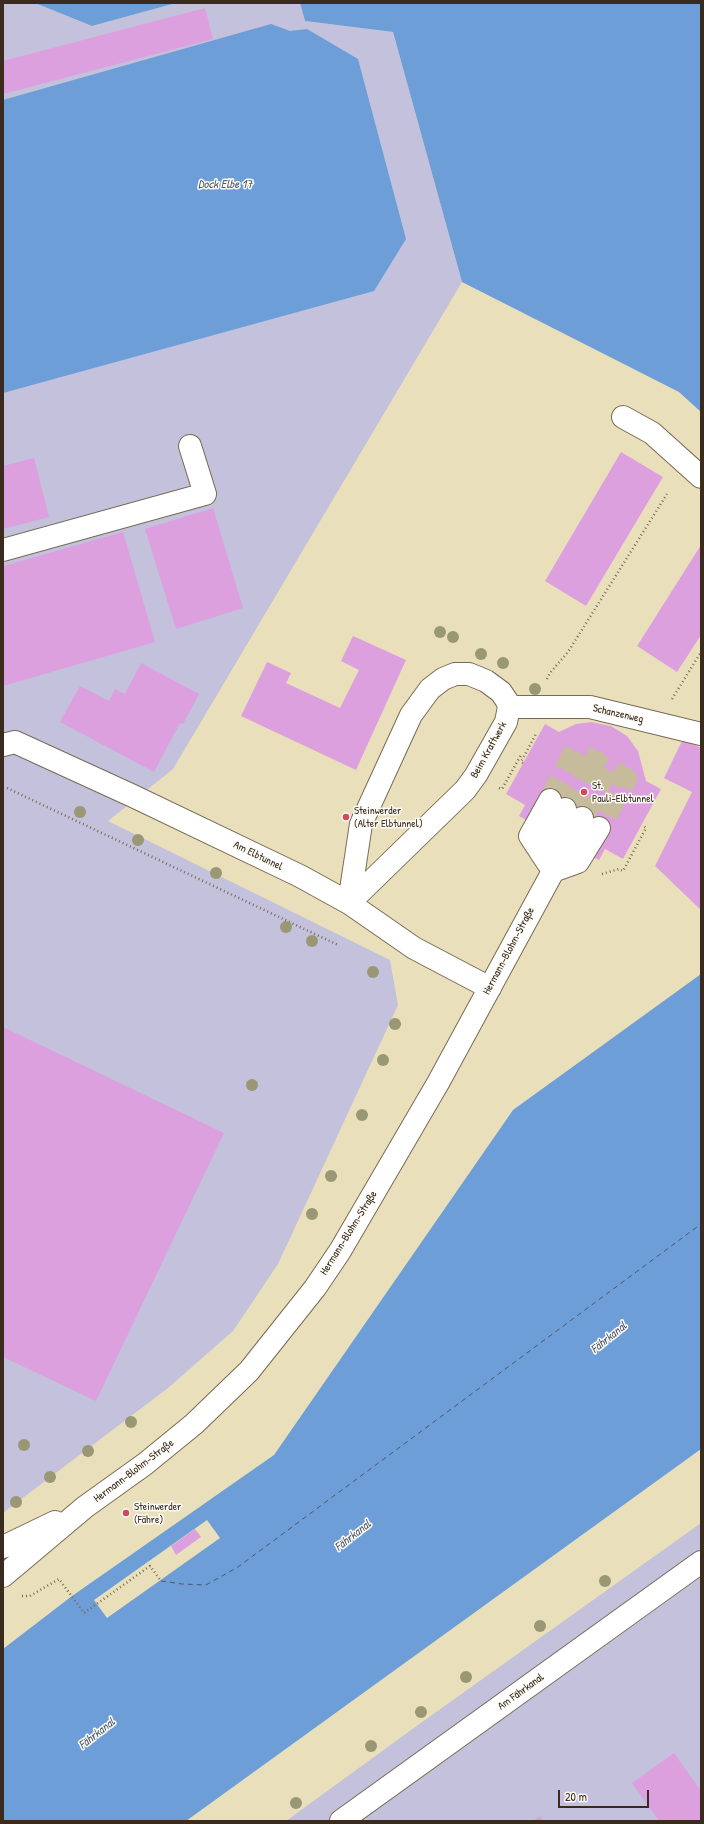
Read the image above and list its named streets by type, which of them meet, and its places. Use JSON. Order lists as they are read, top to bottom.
{
  "streets": {
    "street": [
      "Schanzenweg",
      "Beim Kraftwerk",
      "Am Elbtunnel",
      "Hermann-Blohm-Straße",
      "Am Fährkanal"
    ]
  },
  "crossings": [
    ["Schanzenweg", "Beim Kraftwerk"],
    ["Beim Kraftwerk", "Am Elbtunnel"],
    ["Am Elbtunnel", "Hermann-Blohm-Straße"]
  ],
  "water": ["Dock Elbe 17", "Fährkanal"],
  "places": ["St. Pauli-Elbtunnel", "Steinwerder (Alter Elbtunnel)", "Steinwerder (Fähre)"],
  "scale_bar": "20 m"
}
